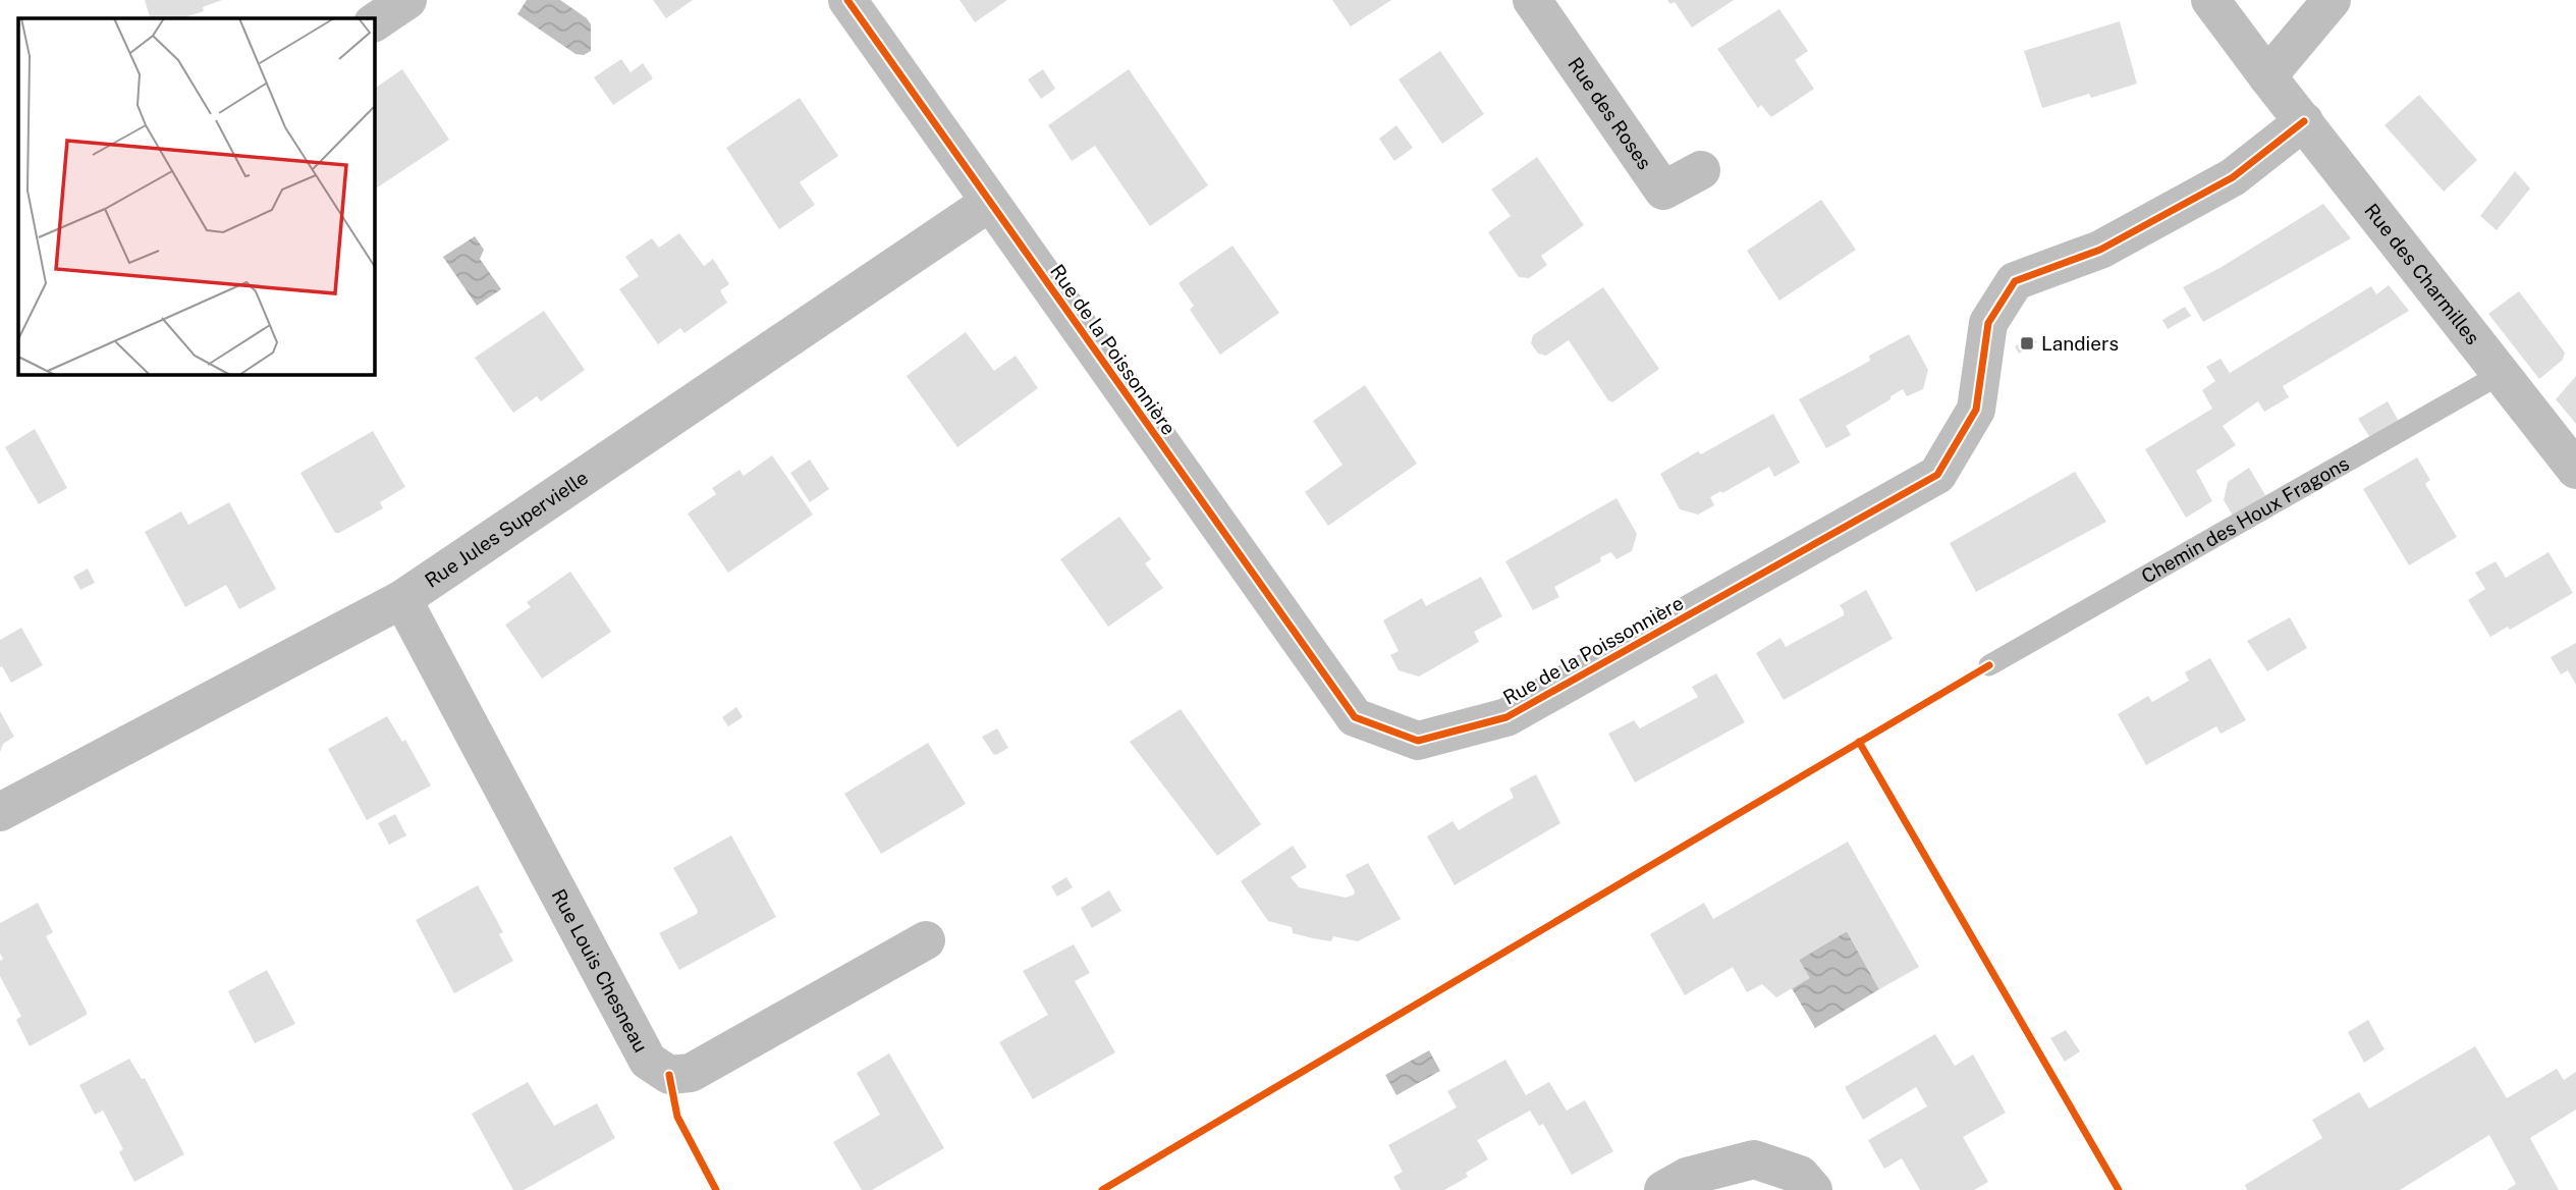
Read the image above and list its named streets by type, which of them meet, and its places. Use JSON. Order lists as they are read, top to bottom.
{
  "streets": {
    "street": [
      "Rue des Roses",
      "Rue des Charmilles",
      "Rue de la Poissonnière",
      "Rue Jules Supervielle",
      "Rue Louis Chesneau"
    ],
    "lane": ["Chemin des Houx Fragons"]
  },
  "crossings": [
    ["Rue des Charmilles", "Rue de la Poissonnière"],
    ["Rue des Charmilles", "Chemin des Houx Fragons"],
    ["Rue de la Poissonnière", "Rue Jules Supervielle"],
    ["Rue Jules Supervielle", "Rue Louis Chesneau"]
  ],
  "places": {
    "transit": ["Landiers"]
  }
}
